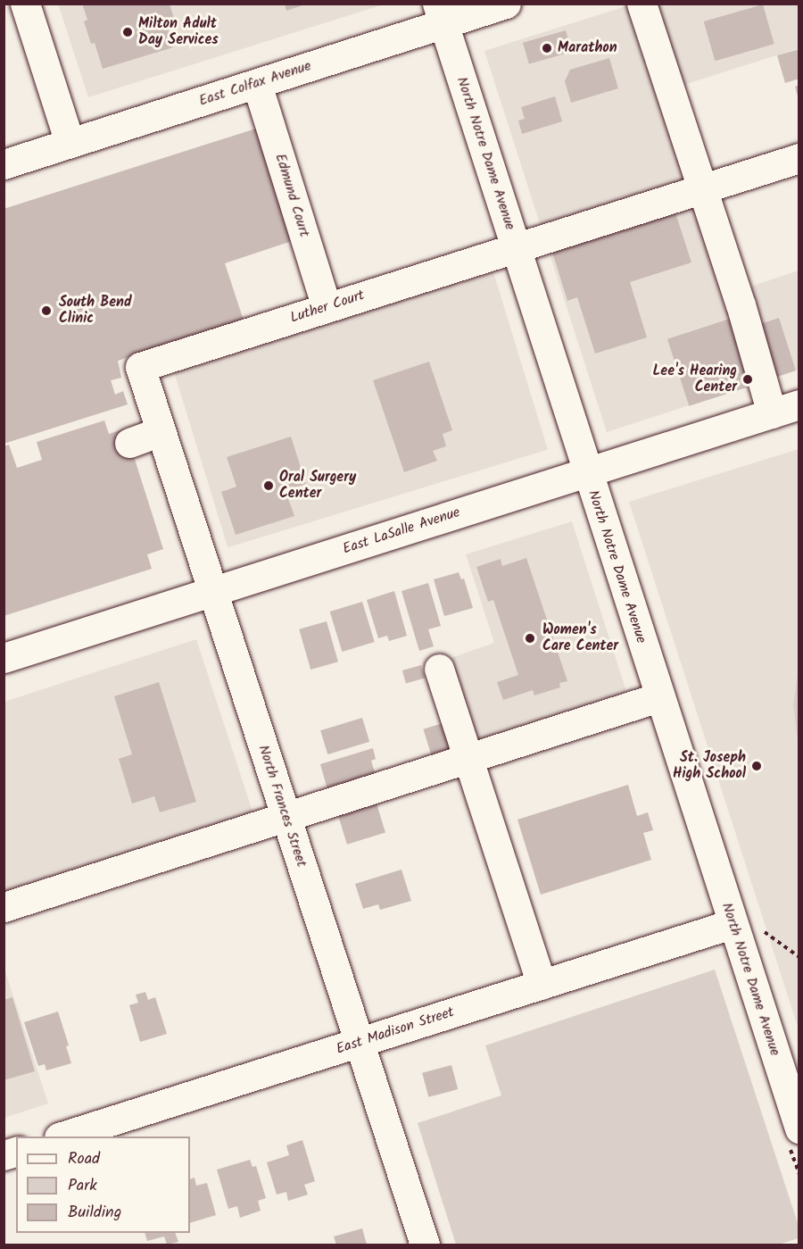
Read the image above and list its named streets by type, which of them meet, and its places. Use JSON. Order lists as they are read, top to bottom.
{
  "streets": {
    "street": [
      "East Colfax Avenue",
      "North Notre Dame Avenue",
      "Edmund Court",
      "Luther Court",
      "East LaSalle Avenue",
      "North Frances Street",
      "East Madison Street"
    ]
  },
  "crossings": [
    ["East Colfax Avenue", "North Notre Dame Avenue"],
    ["East Colfax Avenue", "Edmund Court"],
    ["North Notre Dame Avenue", "Luther Court"],
    ["North Notre Dame Avenue", "East LaSalle Avenue"],
    ["North Notre Dame Avenue", "East Madison Street"],
    ["Edmund Court", "Luther Court"],
    ["Luther Court", "North Frances Street"],
    ["East LaSalle Avenue", "North Frances Street"],
    ["North Frances Street", "East Madison Street"]
  ],
  "places": [
    "Milton Adult Day Services",
    "Marathon",
    "South Bend Clinic",
    "Lee's Hearing Center",
    "Oral Surgery Center",
    "Women's Care Center",
    "St. Joseph High School"
  ],
  "legend": ["Road", "Park", "Building"]
}
